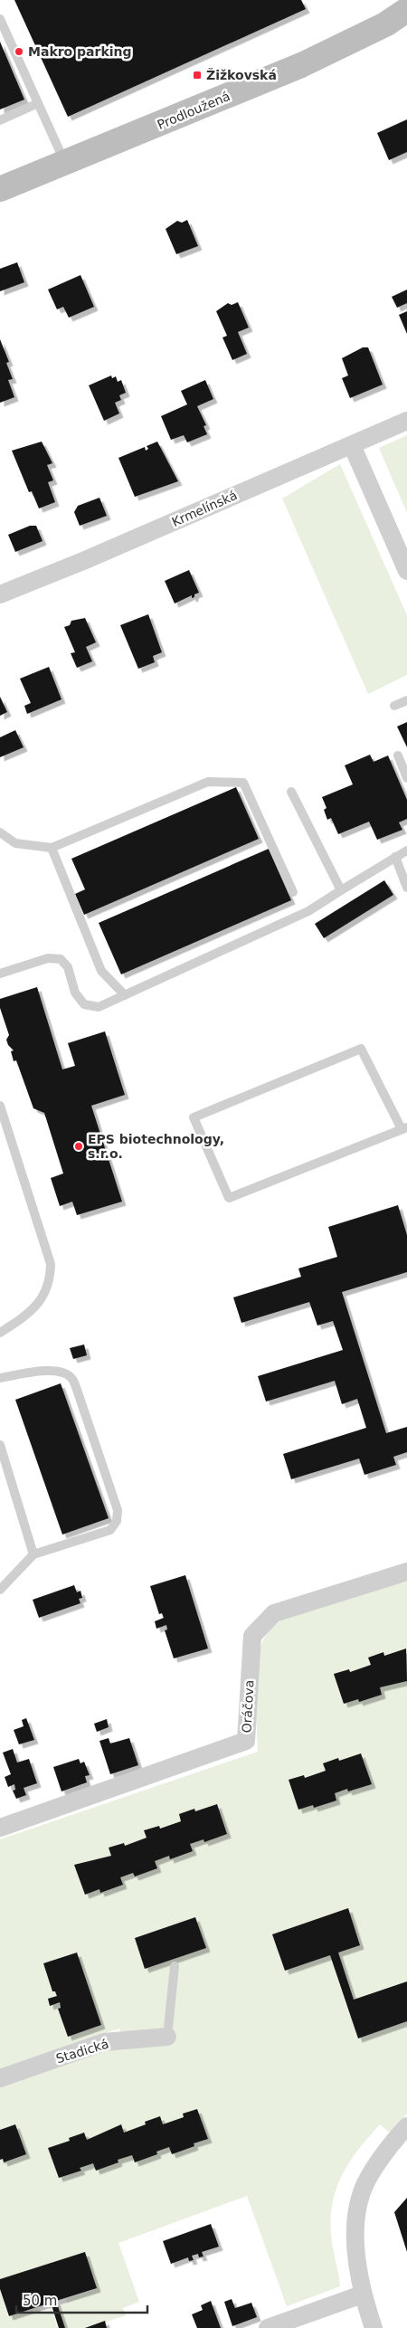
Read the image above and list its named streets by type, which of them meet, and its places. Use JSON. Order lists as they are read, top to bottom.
{
  "streets": {
    "main road": ["Prodloužená"],
    "street": ["Krmelínská", "Oráčova", "Stadická"]
  },
  "places": {
    "other": ["Makro parking", "EPS biotechnology, s.r.o."],
    "transit": ["Žižkovská"]
  },
  "scale_bar": "50 m"
}
